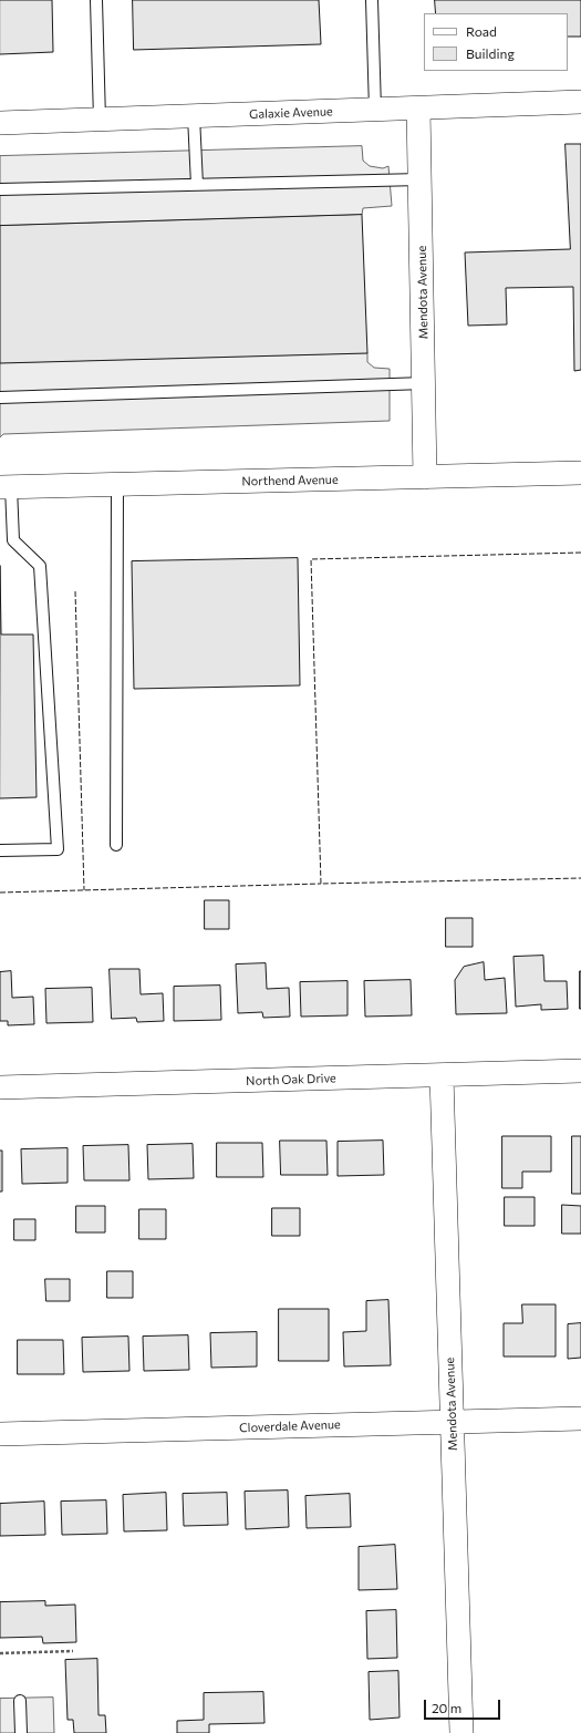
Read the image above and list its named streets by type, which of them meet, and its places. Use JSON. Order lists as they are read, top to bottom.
{
  "streets": {
    "street": [
      "Galaxie Avenue",
      "Mendota Avenue",
      "Northend Avenue",
      "North Oak Drive",
      "Cloverdale Avenue"
    ]
  },
  "crossings": [
    ["Galaxie Avenue", "Mendota Avenue"],
    ["Mendota Avenue", "Northend Avenue"],
    ["Mendota Avenue", "North Oak Drive"],
    ["Mendota Avenue", "Cloverdale Avenue"]
  ],
  "legend": ["Road", "Building"],
  "scale_bar": "20 m"
}
